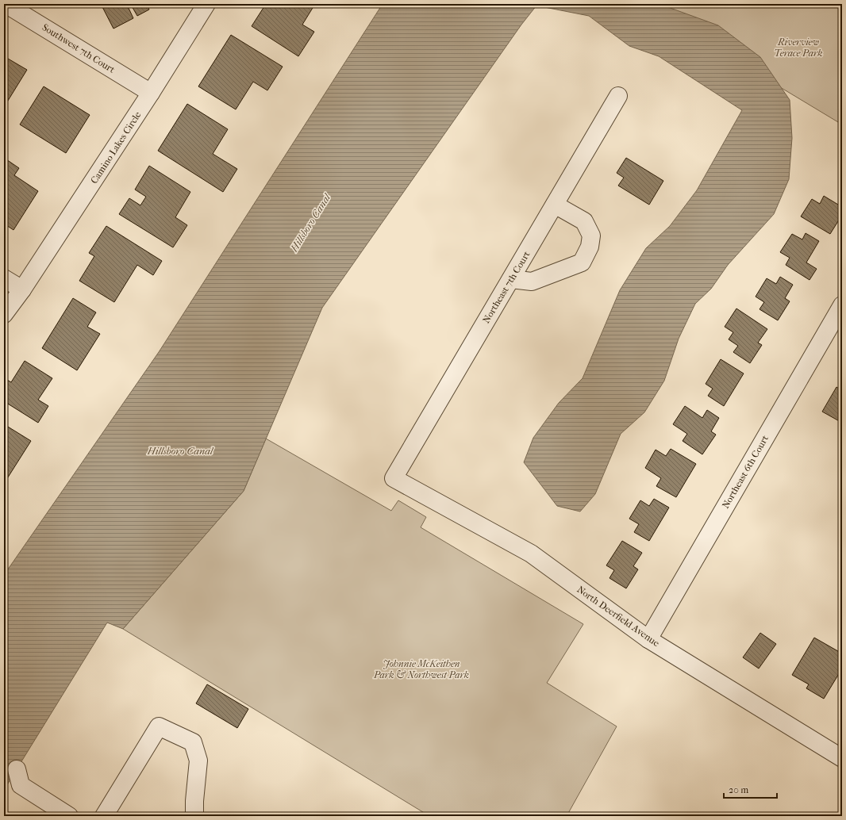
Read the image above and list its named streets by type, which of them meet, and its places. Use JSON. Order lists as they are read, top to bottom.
{
  "streets": {
    "street": [
      "Southwest 7th Court",
      "Camino Lakes Circle",
      "Northeast 7th Court",
      "Northeast 6th Court",
      "North Deerfield Avenue"
    ]
  },
  "crossings": [
    ["Southwest 7th Court", "Camino Lakes Circle"],
    ["Northeast 7th Court", "North Deerfield Avenue"],
    ["Northeast 6th Court", "North Deerfield Avenue"]
  ],
  "water": ["Hillsboro Canal"],
  "parks": ["Riverview Terace Park", "Johnnie McKeithen Park & Northwest Park"],
  "scale_bar": "20 m"
}
